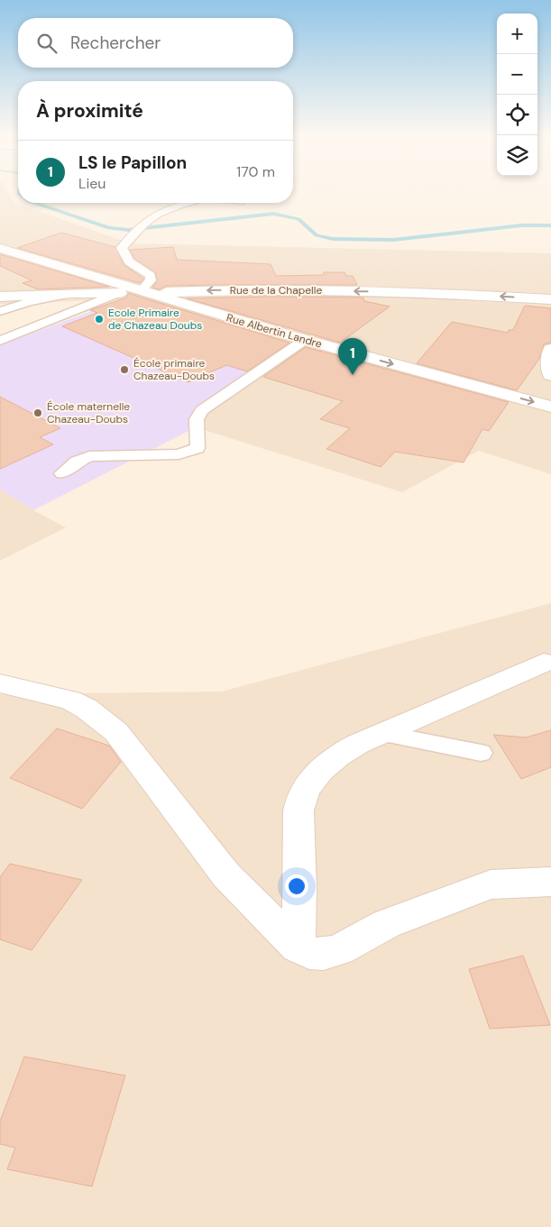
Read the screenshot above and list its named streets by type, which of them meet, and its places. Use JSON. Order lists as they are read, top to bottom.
{
  "streets": {
    "street": ["Rue de la Chapelle", "Rue Albertin Landre"]
  },
  "crossings": [
    ["Rue de la Chapelle", "Rue Albertin Landre"]
  ],
  "one_way": ["Rue de la Chapelle", "Rue Albertin Landre"],
  "places": ["Ecole Primaire de Chazeau Doubs", "École primaire Chazeau-Doubs", "École maternelle Chazeau-Doubs"],
  "page": {
    "map_buttons": ["+", "−"],
    "search": "Rechercher",
    "heading": "À proximité",
    "list": [
      {
        "mark": "1",
        "name": "LS le Papillon",
        "note": "Lieu",
        "value": "170 m"
      }
    ],
    "pins": "1"
  }
}
